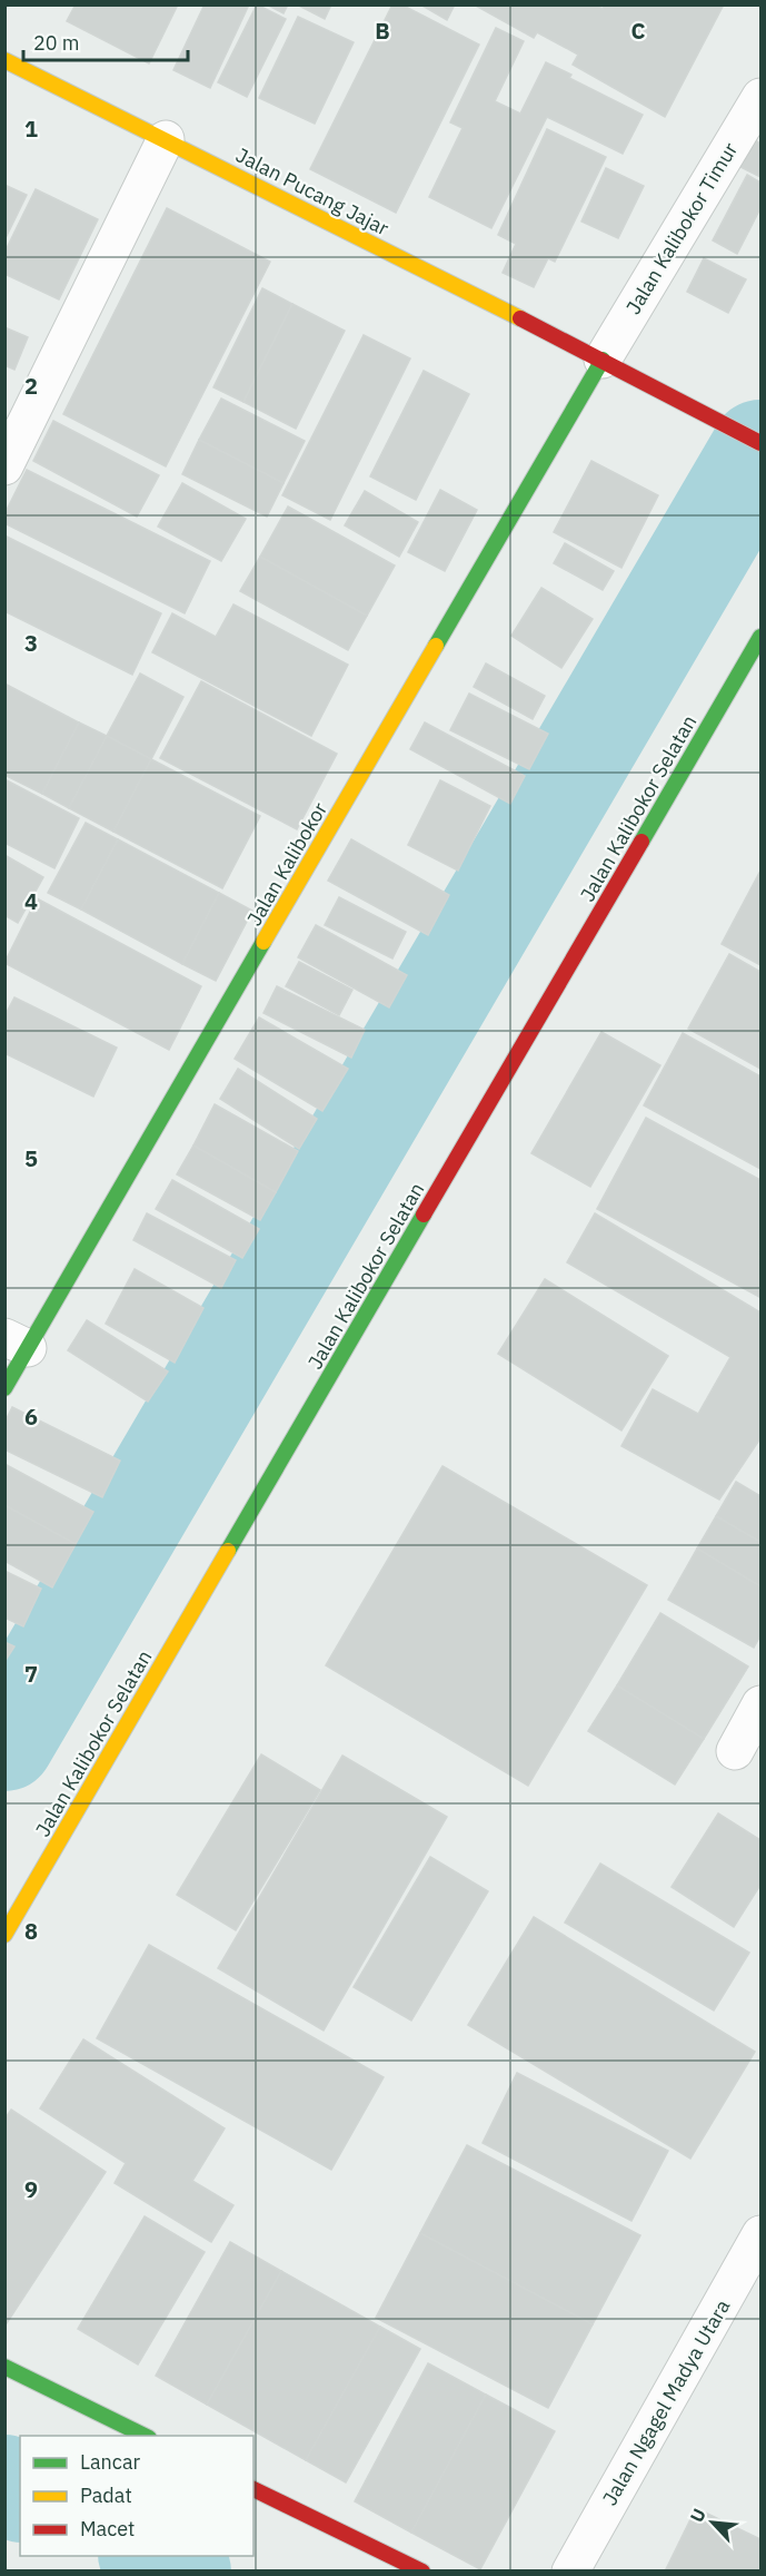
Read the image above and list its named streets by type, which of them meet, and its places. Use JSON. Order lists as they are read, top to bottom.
{
  "streets": {
    "street": [
      "Jalan Pucang Jajar",
      "Jalan Kalibokor Timur",
      "Jalan Kalibokor Selatan",
      "Jalan Kalibokor",
      "Jalan Ngagel Madya Utara"
    ]
  },
  "crossings": [
    ["Jalan Pucang Jajar", "Jalan Kalibokor Timur"],
    ["Jalan Pucang Jajar", "Jalan Kalibokor"],
    ["Jalan Kalibokor Timur", "Jalan Kalibokor"]
  ],
  "legend": ["Lancar", "Padat", "Macet"],
  "scale_bar": "20 m",
  "north": "top left",
  "grid": {
    "columns": ["B", "C"],
    "rows": [
      "1",
      "2",
      "3",
      "4",
      "5",
      "6",
      "7",
      "8",
      "9"
    ]
  }
}
